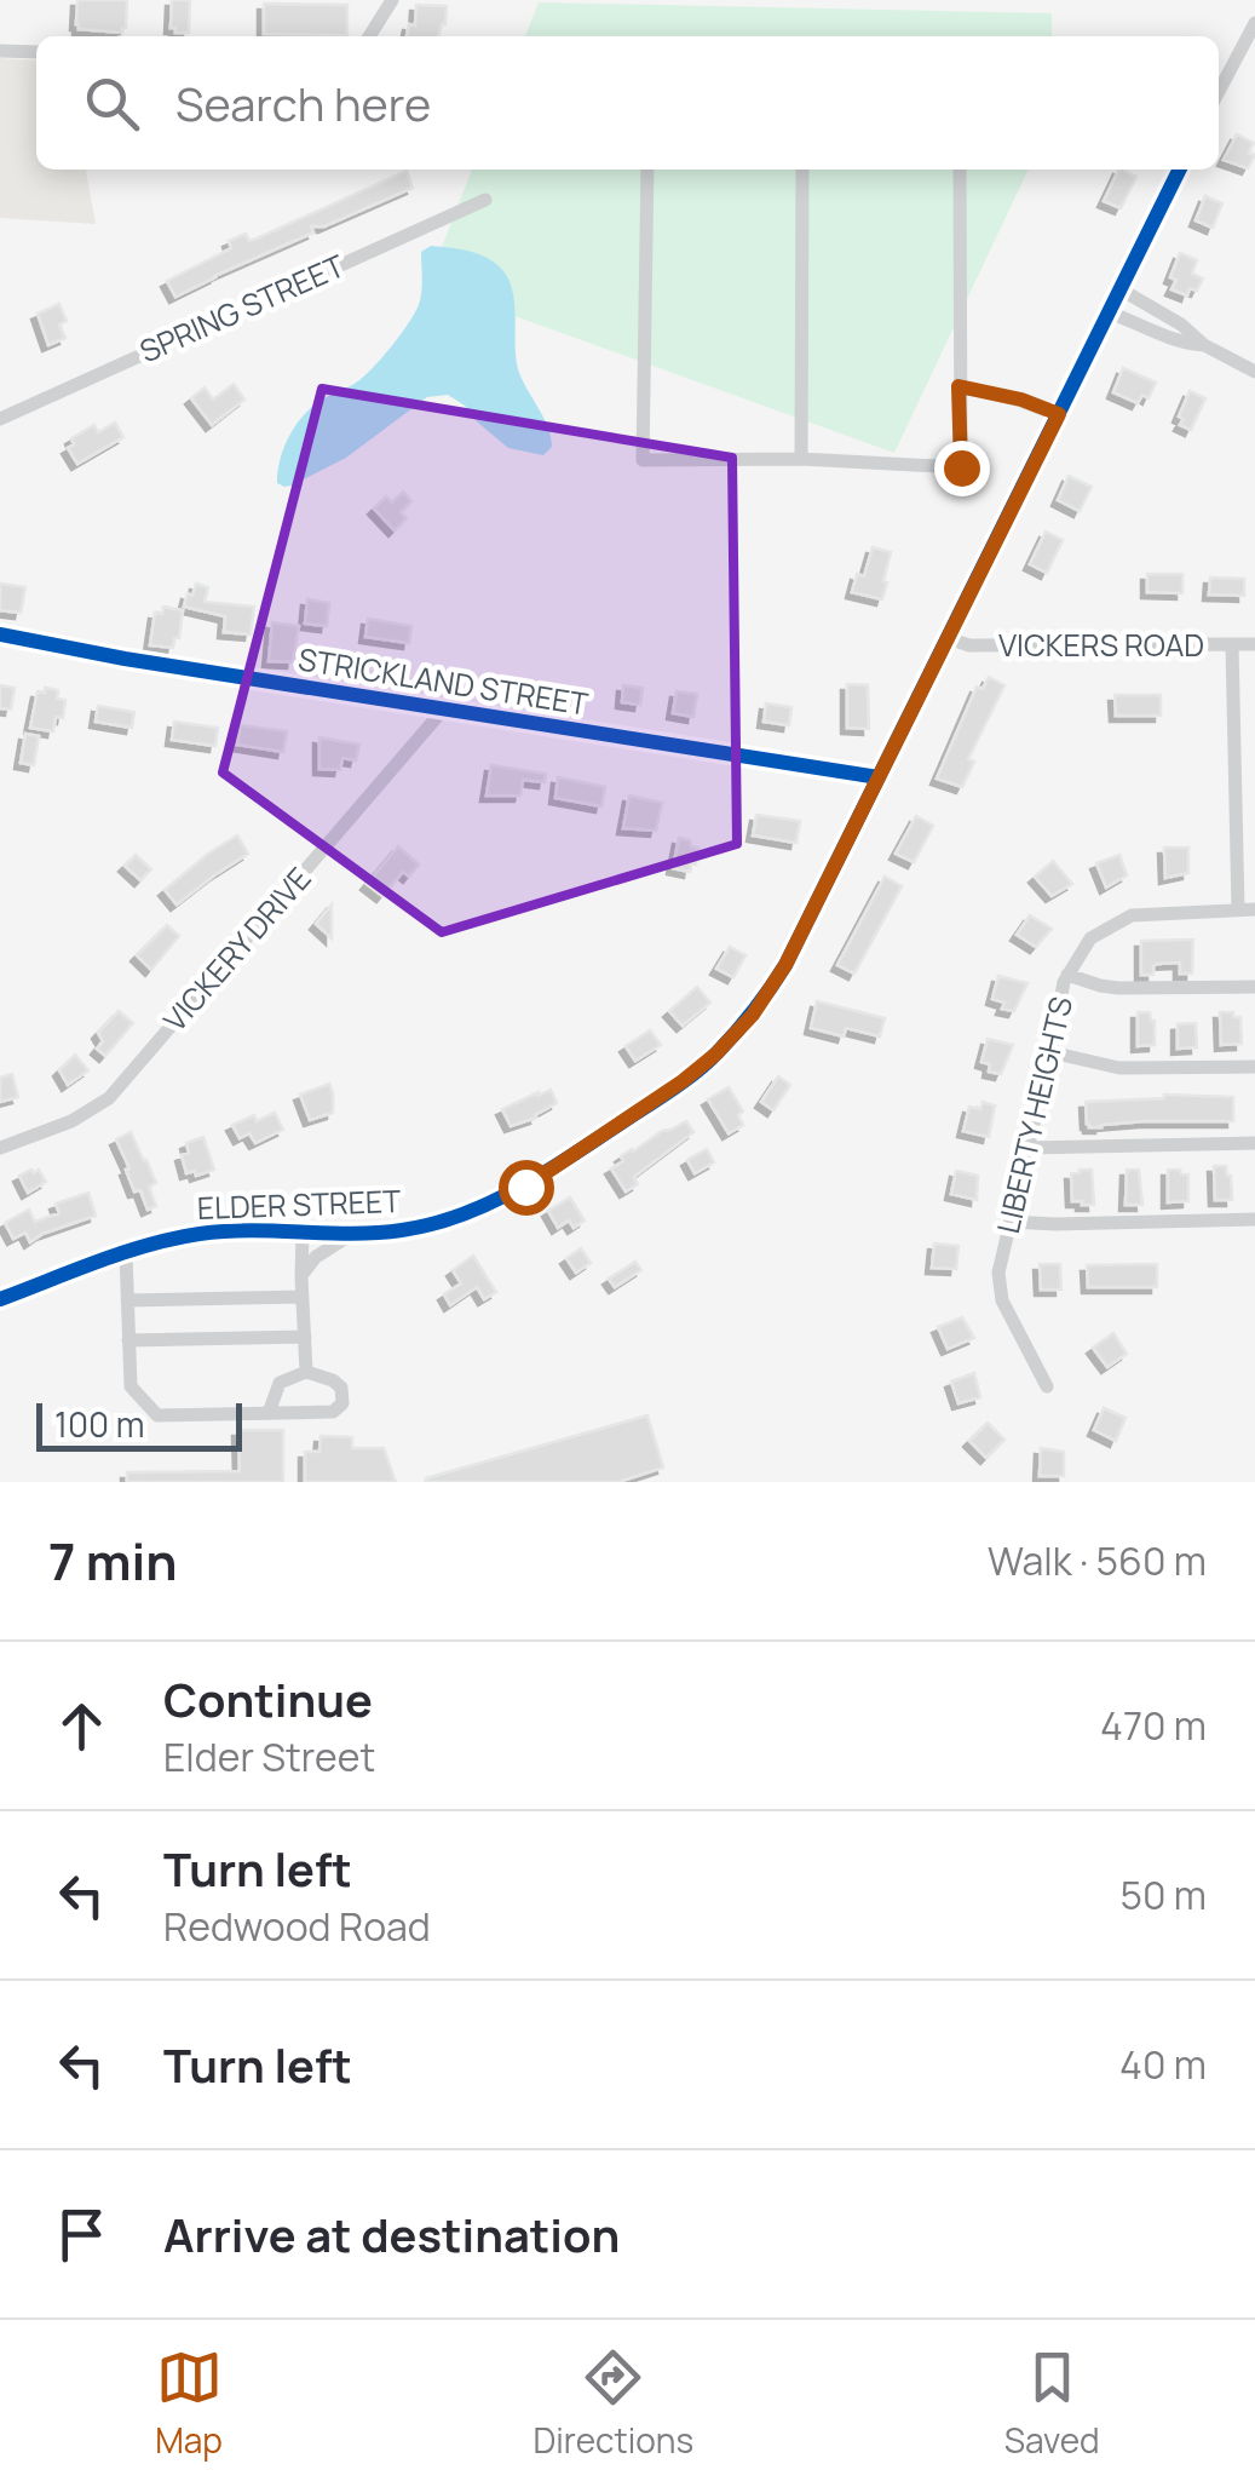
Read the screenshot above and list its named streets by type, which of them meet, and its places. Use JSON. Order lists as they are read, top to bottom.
{
  "streets": {
    "street": [
      "SPRING STREET",
      "VICKERS ROAD",
      "STRICKLAND STREET",
      "VICKERY DRIVE",
      "LIBERTY HEIGHTS",
      "ELDER STREET"
    ]
  },
  "crossings": [
    ["VICKERS ROAD", "ELDER STREET"],
    ["STRICKLAND STREET", "VICKERY DRIVE"],
    ["STRICKLAND STREET", "ELDER STREET"]
  ],
  "scale_bar": "100 m",
  "page": {
    "search": "Search here",
    "scale": "100 m",
    "heading": ["7 min", "Walk · 560 m"],
    "list": [
      ["Continue", "Elder Street", "470 m"],
      ["Turn left", "Redwood Road", "50 m"],
      ["Turn left", "40 m"],
      "Arrive at destination"
    ],
    "nav": ["Map", "Directions", "Saved"]
  }
}
